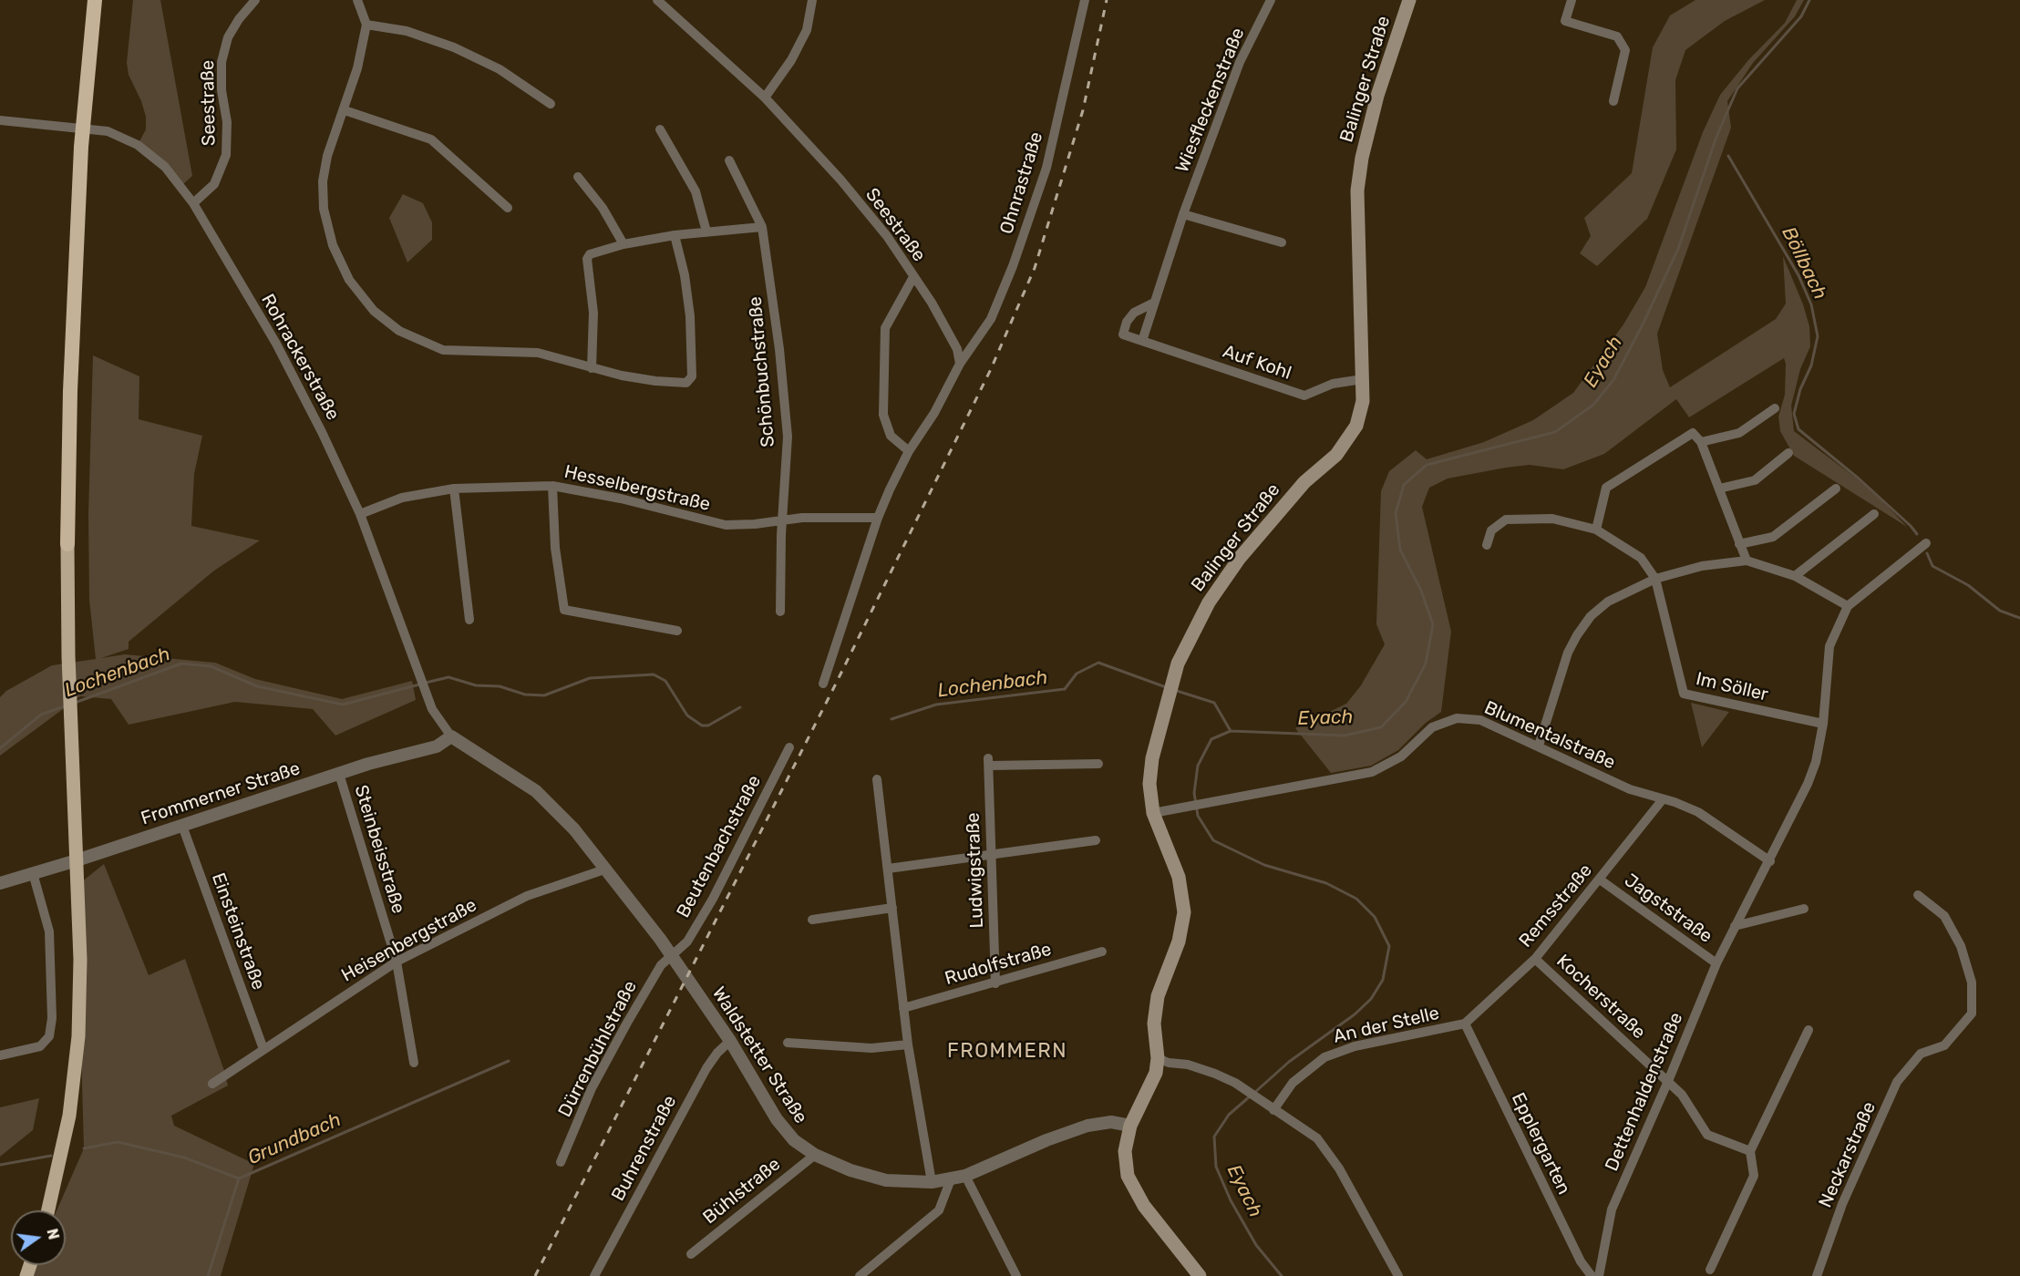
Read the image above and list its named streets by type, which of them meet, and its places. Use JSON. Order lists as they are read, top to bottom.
{
  "streets": {
    "main road": ["Balinger Straße"],
    "street": [
      "Wiesfleckenstraße",
      "Seestraße",
      "Ohnrastraße",
      "Rohrackerstraße",
      "Auf Kohl",
      "Schönbuchstraße",
      "Hesselbergstraße",
      "Im Söller",
      "Blumentalstraße",
      "Frommerner Straße",
      "Beutenbachstraße",
      "Steinbeisstraße",
      "Ludwigstraße",
      "Remsstraße",
      "Jagststraße",
      "Einsteinstraße",
      "Heisenbergstraße",
      "Rudolfstraße",
      "Kocherstraße",
      "An der Stelle",
      "Dürrenbühlstraße",
      "Waldstetter Straße",
      "Dettenhaldenstraße",
      "Epplergarten",
      "Buhrenstraße",
      "Neckarstraße",
      "Bühlstraße"
    ]
  },
  "crossings": [
    ["Balinger Straße", "Auf Kohl"],
    ["Balinger Straße", "Blumentalstraße"],
    ["Balinger Straße", "Waldstetter Straße"],
    ["Wiesfleckenstraße", "Auf Kohl"],
    ["Seestraße", "Ohnrastraße"],
    ["Seestraße", "Rohrackerstraße"],
    ["Rohrackerstraße", "Hesselbergstraße"],
    ["Rohrackerstraße", "Frommerner Straße"],
    ["Rohrackerstraße", "Waldstetter Straße"],
    ["Schönbuchstraße", "Hesselbergstraße"],
    ["Im Söller", "Dettenhaldenstraße"],
    ["Blumentalstraße", "Remsstraße"],
    ["Blumentalstraße", "Dettenhaldenstraße"],
    ["Frommerner Straße", "Steinbeisstraße"],
    ["Frommerner Straße", "Einsteinstraße"],
    ["Frommerner Straße", "Waldstetter Straße"],
    ["Beutenbachstraße", "Dürrenbühlstraße"],
    ["Beutenbachstraße", "Waldstetter Straße"],
    ["Steinbeisstraße", "Heisenbergstraße"],
    ["Ludwigstraße", "Rudolfstraße"],
    ["Remsstraße", "Jagststraße"],
    ["Remsstraße", "Kocherstraße"],
    ["Remsstraße", "An der Stelle"],
    ["Remsstraße", "Epplergarten"],
    ["Jagststraße", "Dettenhaldenstraße"],
    ["Einsteinstraße", "Heisenbergstraße"],
    ["Heisenbergstraße", "Waldstetter Straße"],
    ["Kocherstraße", "Dettenhaldenstraße"],
    ["An der Stelle", "Epplergarten"],
    ["Dürrenbühlstraße", "Waldstetter Straße"],
    ["Waldstetter Straße", "Buhrenstraße"],
    ["Waldstetter Straße", "Bühlstraße"]
  ],
  "districts": ["FROMMERN"],
  "water": [
    "Böllbach",
    "Eyach",
    "Lochenbach",
    "Grundbach"
  ],
  "north": "right"
}
